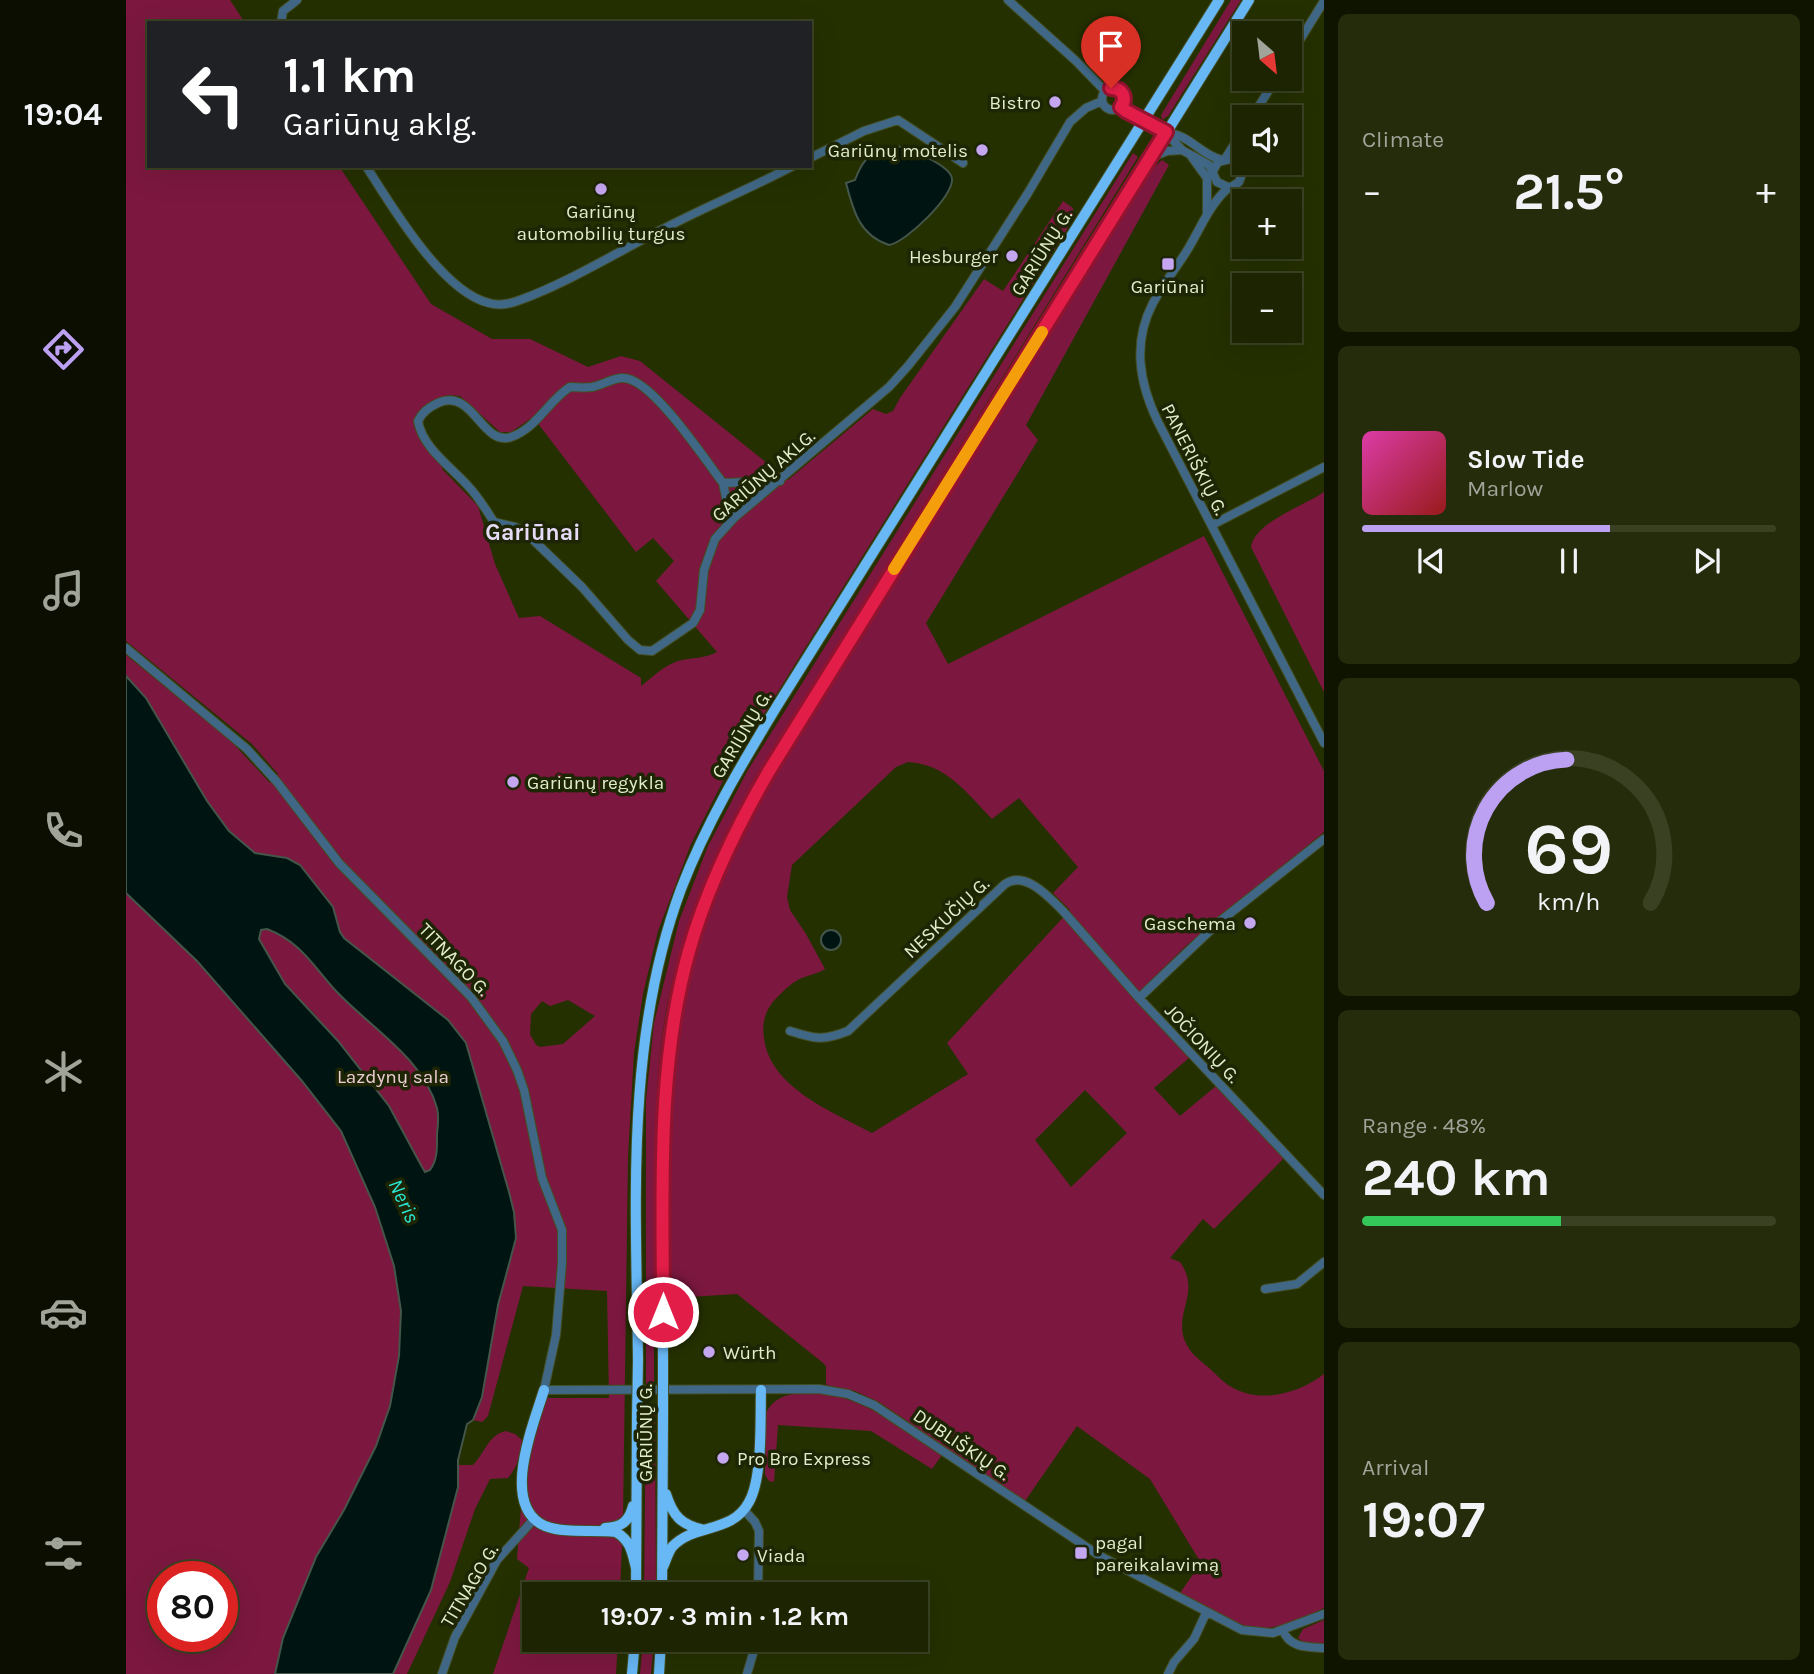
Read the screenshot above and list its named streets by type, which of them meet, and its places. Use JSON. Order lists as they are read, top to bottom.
{
  "streets": {
    "highway": ["GARIŪNŲ G."],
    "street": [
      "PANERIŠKIŲ G.",
      "GARIŪNŲ AKLG.",
      "NESKUČIŲ G.",
      "TITNAGO G.",
      "JOČIONIŲ G.",
      "DUBLIŠKIŲ G."
    ]
  },
  "crossings": [
    ["NESKUČIŲ G.", "JOČIONIŲ G."],
    ["TITNAGO G.", "DUBLIŠKIŲ G."]
  ],
  "districts": ["Gariūnai"],
  "water": ["Neris"],
  "parks": ["Lazdynų sala"],
  "places": {
    "other": [
      "Bistro",
      "Gariūnų motelis",
      "Gariūnų automobilių turgus",
      "Hesburger",
      "Gariūnų regykla",
      "Gaschema",
      "Würth",
      "Pro Bro Express",
      "Viada"
    ],
    "transit": ["Gariūnai", "pagal pareikalavimą"]
  },
  "north": "bottom right",
  "page": {
    "tabs": "19:04",
    "tile": [
      "Climate",
      ["Range · 48%", "240 km"],
      ["Arrival", "19:07"]
    ],
    "map_buttons": ["+", "−"],
    "turn": ["1.1 km", "Gariūnų aklg."],
    "heat": ["−", "21.5°", "+"],
    "song": ["Slow Tide", "Marlow"],
    "limit": "80",
    "trip": "19:07 · 3 min · 1.2 km",
    "gauge": ["69", "km/h"]
  }
}
